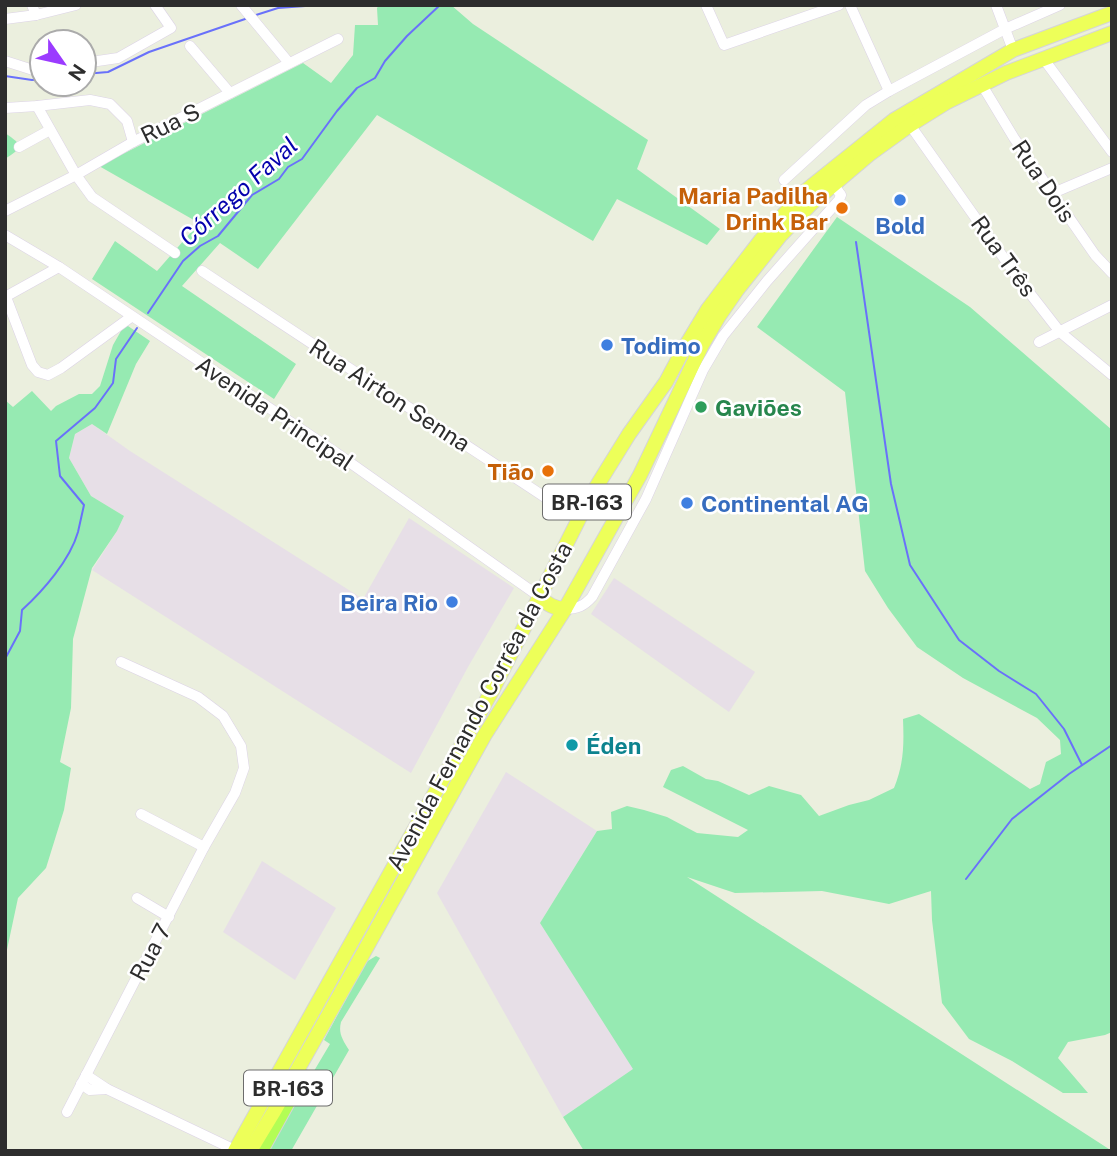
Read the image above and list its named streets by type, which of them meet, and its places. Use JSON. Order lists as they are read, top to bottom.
{
  "streets": {
    "highway": ["BR-163", "Avenida Fernando Corrêa da Costa"],
    "street": [
      "Rua S",
      "Rua Dois",
      "Rua Três",
      "Rua Airton Senna",
      "Avenida Principal",
      "Rua 7"
    ]
  },
  "crossings": [
    ["Rua Dois", "Avenida Fernando Corrêa da Costa"],
    ["Rua Três", "Avenida Fernando Corrêa da Costa"],
    ["Rua Airton Senna", "Avenida Fernando Corrêa da Costa"],
    ["Avenida Principal", "Avenida Fernando Corrêa da Costa"]
  ],
  "water": ["Córrego Faval"],
  "places": [
    "Bold",
    "Maria Padilha Drink Bar",
    "Todimo",
    "Gaviões",
    "Tião",
    "Continental AG",
    "Beira Rio",
    "Éden"
  ],
  "north": "bottom right"
}
